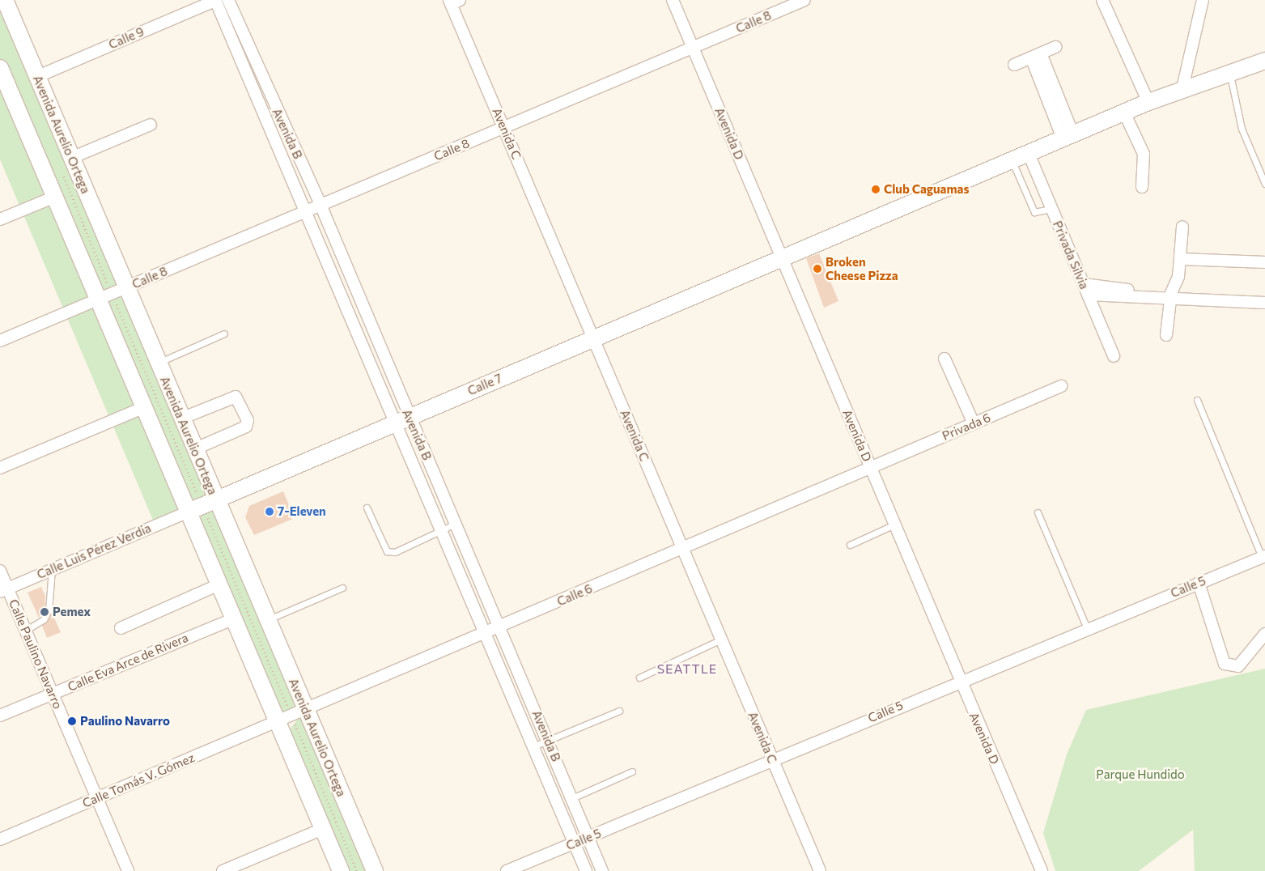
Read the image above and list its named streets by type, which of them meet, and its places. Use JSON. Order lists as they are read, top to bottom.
{
  "streets": {
    "main road": ["Avenida Aurelio Ortega", "Calle 7"],
    "street": [
      "Calle 8",
      "Calle 9",
      "Avenida B",
      "Avenida C",
      "Avenida D",
      "Privada Silvia",
      "Privada 6",
      "Calle Luis Pérez Verdia",
      "Calle 5",
      "Calle 6",
      "Calle Paulino Navarro",
      "Calle Eva Arce de Rivera",
      "Calle Tomás V. Gómez"
    ]
  },
  "crossings": [
    ["Calle 8", "Avenida B"],
    ["Calle 8", "Avenida C"],
    ["Calle 8", "Avenida D"],
    ["Calle 8", "Avenida Aurelio Ortega"],
    ["Calle 9", "Avenida B"],
    ["Calle 9", "Avenida Aurelio Ortega"],
    ["Avenida B", "Calle 7"],
    ["Avenida B", "Calle 5"],
    ["Avenida B", "Calle 6"],
    ["Avenida C", "Calle 7"],
    ["Avenida C", "Calle 5"],
    ["Avenida C", "Calle 6"],
    ["Avenida D", "Calle 7"],
    ["Avenida D", "Privada 6"],
    ["Avenida D", "Calle 5"],
    ["Avenida D", "Calle 6"],
    ["Avenida Aurelio Ortega", "Calle 7"],
    ["Avenida Aurelio Ortega", "Calle Luis Pérez Verdia"],
    ["Avenida Aurelio Ortega", "Calle 6"],
    ["Avenida Aurelio Ortega", "Calle Eva Arce de Rivera"],
    ["Avenida Aurelio Ortega", "Calle Tomás V. Gómez"],
    ["Privada Silvia", "Calle 7"],
    ["Calle 7", "Calle Luis Pérez Verdia"],
    ["Privada 6", "Calle 6"],
    ["Calle Luis Pérez Verdia", "Calle Paulino Navarro"],
    ["Calle 6", "Calle Tomás V. Gómez"],
    ["Calle Paulino Navarro", "Calle Eva Arce de Rivera"],
    ["Calle Paulino Navarro", "Calle Tomás V. Gómez"]
  ],
  "districts": ["SEATTLE"],
  "parks": ["Parque Hundido"],
  "places": [
    "Club Caguamas",
    "Broken Cheese Pizza",
    "7-Eleven",
    "Pemex",
    "Paulino Navarro"
  ]
}
